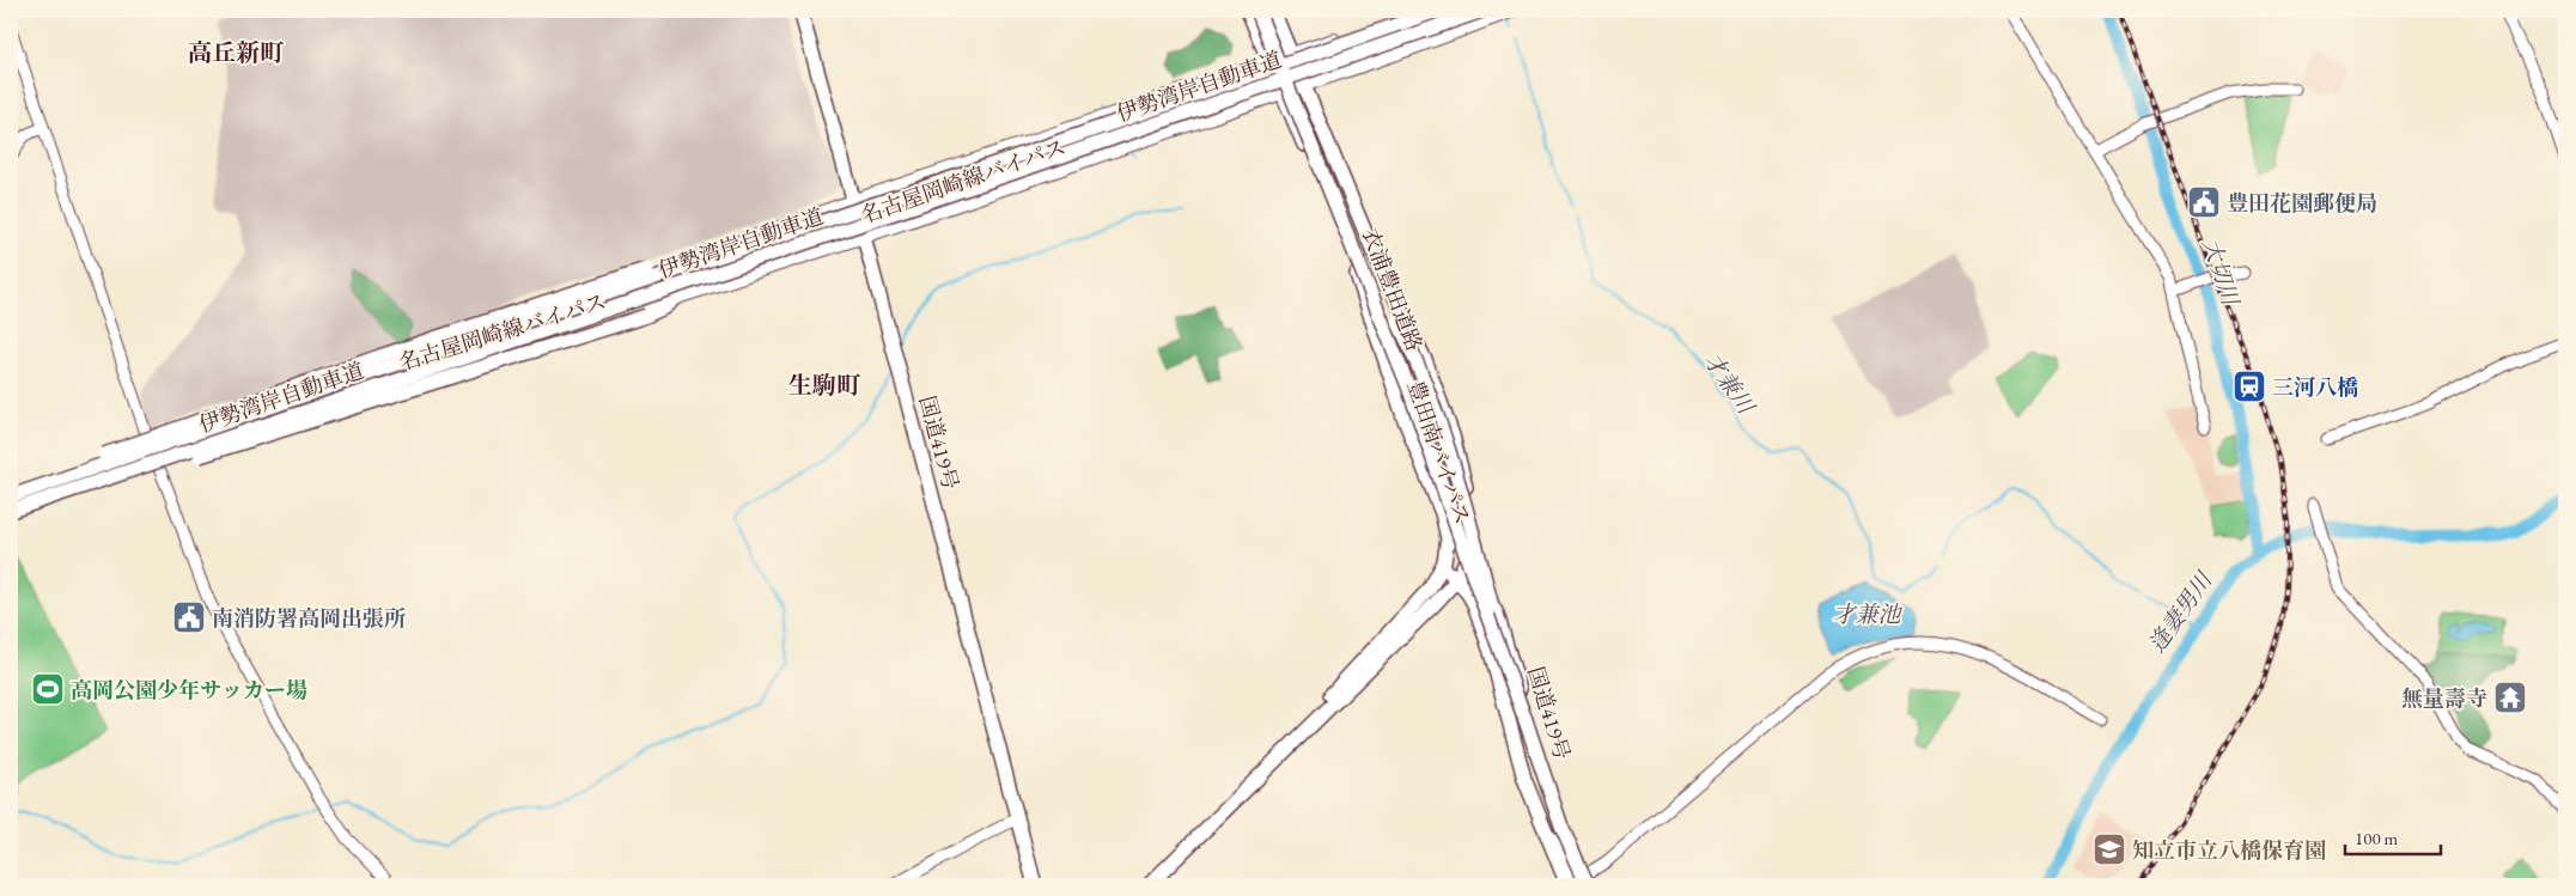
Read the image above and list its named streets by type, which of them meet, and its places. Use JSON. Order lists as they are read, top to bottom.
{
  "streets": {
    "highway": [
      "伊勢湾岸自動車道",
      "衣浦豊田道路",
      "国道419号",
      "豊田南バイパス"
    ],
    "main road": ["名古屋岡崎線バイパス"]
  },
  "crossings": [
    ["伊勢湾岸自動車道", "名古屋岡崎線バイパス"],
    ["名古屋岡崎線バイパス", "国道419号"],
    ["名古屋岡崎線バイパス", "豊田南バイパス"],
    ["衣浦豊田道路", "国道419号"],
    ["衣浦豊田道路", "豊田南バイパス"],
    ["国道419号", "豊田南バイパス"]
  ],
  "districts": ["高丘新町", "生駒町"],
  "water": [
    "大切川",
    "才兼川",
    "逢妻男川",
    "才兼池"
  ],
  "places": {
    "public building": ["豊田花園郵便局", "南消防署高岡出張所"],
    "station": ["三河八橋"],
    "sports": ["高岡公園少年サッカー場"],
    "temple": ["無量壽寺"],
    "school or university": ["知立市立八橋保育園"]
  },
  "scale_bar": "100 m"
}
